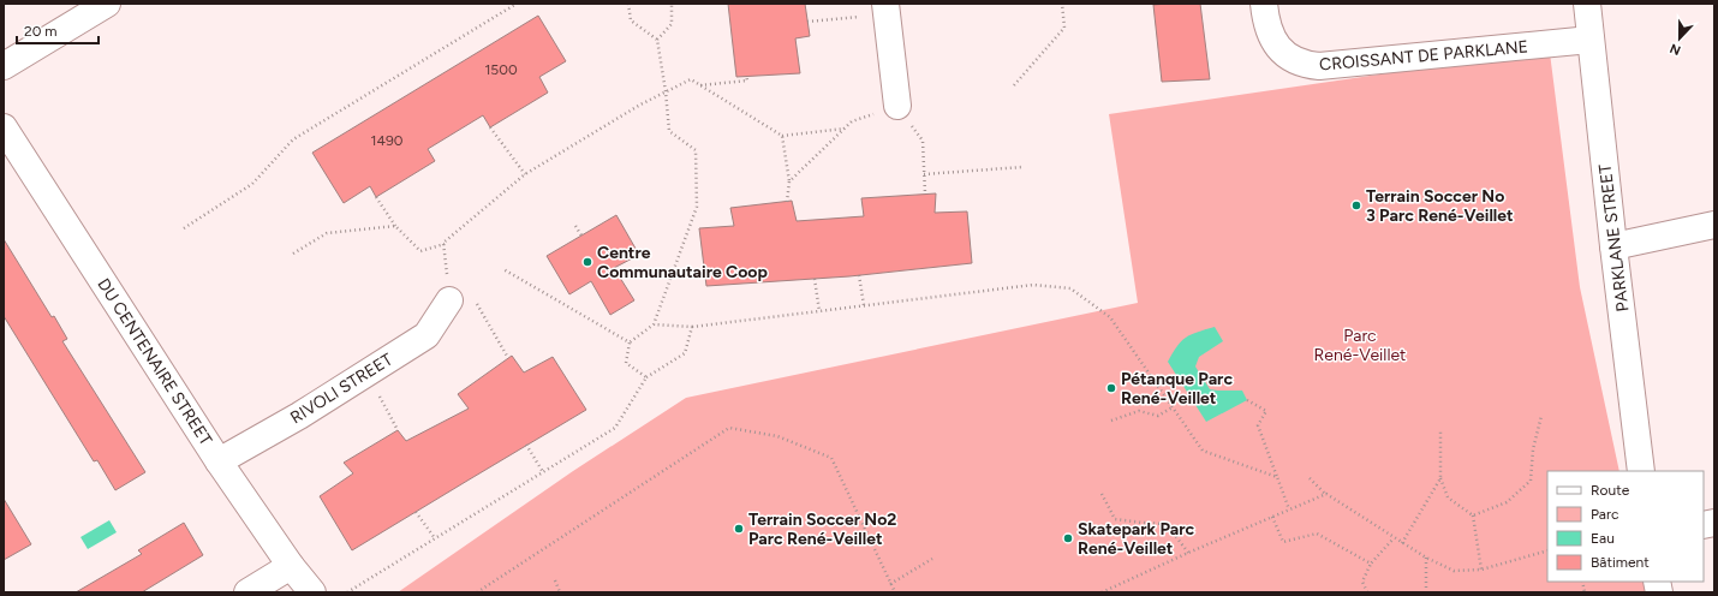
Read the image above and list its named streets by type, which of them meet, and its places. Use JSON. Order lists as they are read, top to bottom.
{
  "streets": {
    "street": [
      "CROISSANT DE PARKLANE",
      "PARKLANE STREET",
      "DU CENTENAIRE STREET",
      "RIVOLI STREET"
    ]
  },
  "crossings": [
    ["CROISSANT DE PARKLANE", "PARKLANE STREET"],
    ["DU CENTENAIRE STREET", "RIVOLI STREET"]
  ],
  "parks": ["Parc René-Veillet"],
  "places": [
    "Terrain Soccer No 3 Parc René-Veillet",
    "Centre Communautaire Coop",
    "Pétanque Parc René-Veillet",
    "Terrain Soccer No2 Parc René-Veillet",
    "Skatepark Parc René-Veillet"
  ],
  "house_numbers": ["1500", "1490"],
  "legend": [
    "Route",
    "Parc",
    "Eau",
    "Bâtiment"
  ],
  "scale_bar": "20 m",
  "north": "bottom"
}
